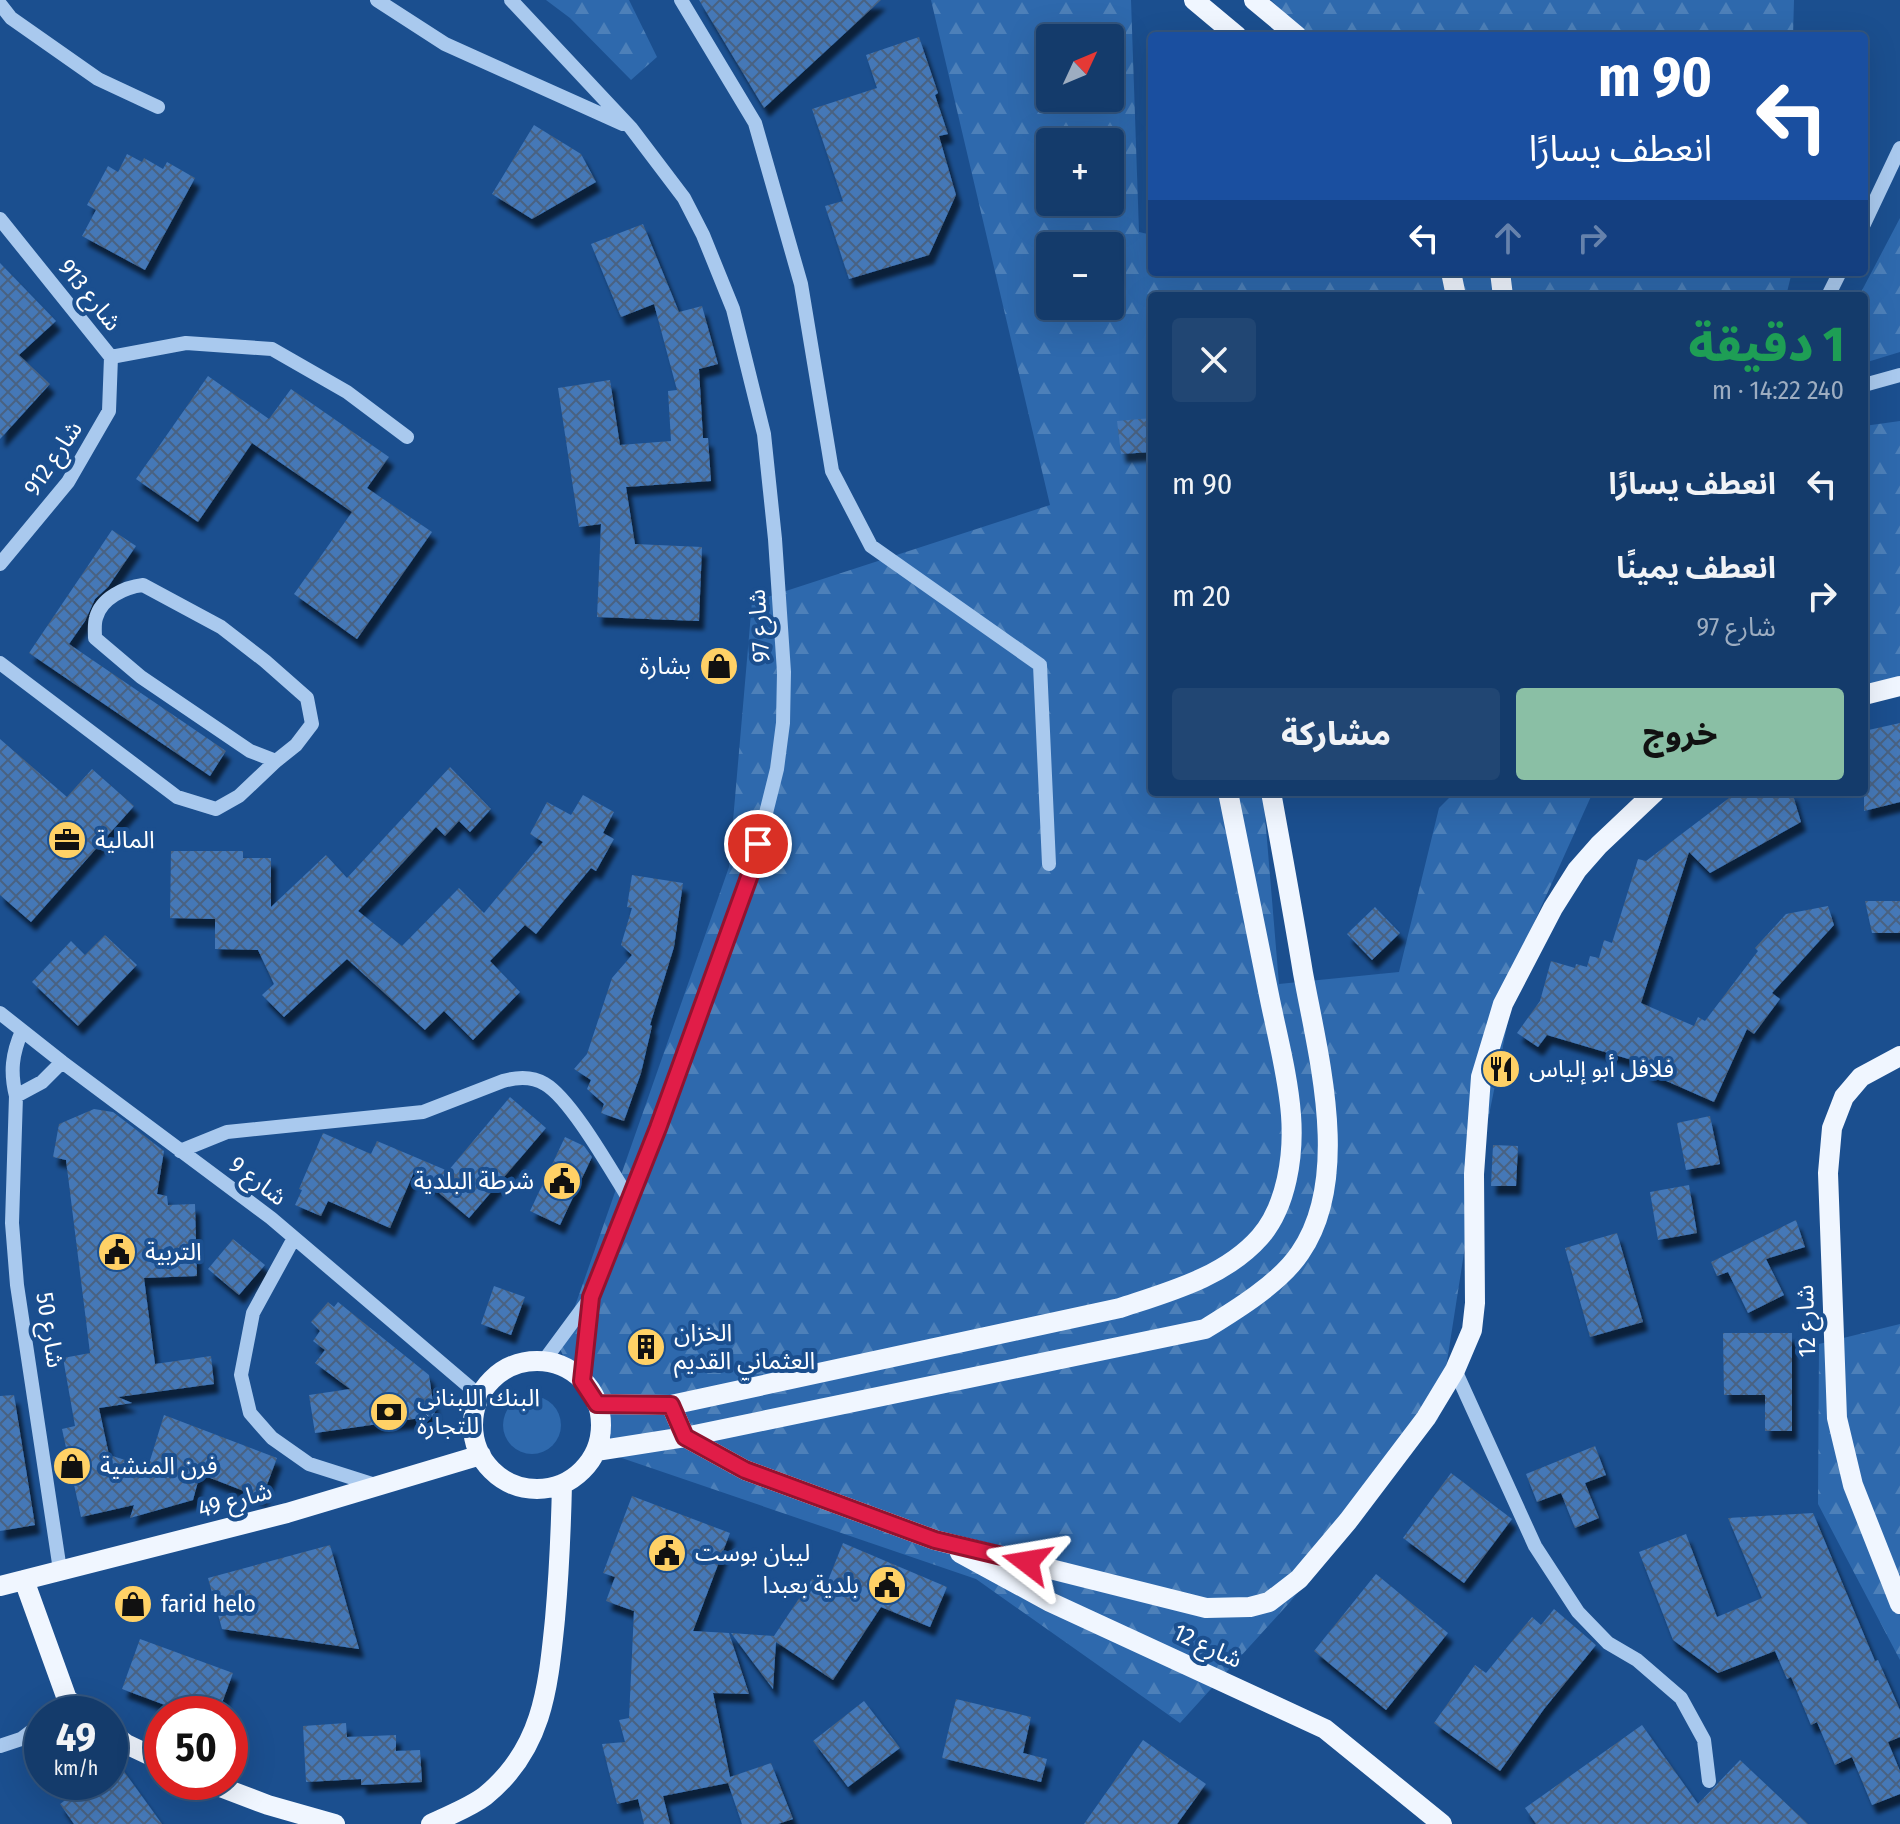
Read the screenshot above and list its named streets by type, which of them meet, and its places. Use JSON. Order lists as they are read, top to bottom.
{
  "streets": {
    "main road": ["شارع 12", "شارع 49"],
    "street": [
      "شارع 913",
      "شارع 912",
      "شارع 97",
      "شارع 9",
      "شارع 50"
    ]
  },
  "crossings": [
    ["شارع 913", "شارع 912"],
    ["شارع 97", "شارع 9"],
    ["شارع 97", "شارع 49"],
    ["شارع 9", "شارع 50"],
    ["شارع 9", "شارع 49"],
    ["شارع 50", "شارع 49"]
  ],
  "places": {
    "shop": ["بشارة", "فرن المنشية", "farid helo"],
    "office": ["المالية"],
    "restaurant": ["فلافل أبو إلياس"],
    "public building": [
      "شرطة البلدية",
      "التربية",
      "ليبان بوست",
      "بلدية بعبدا"
    ],
    "building": ["الخزان العثماني القديم"],
    "bank": ["البنك اللبناني للتجارة"]
  },
  "north": "top right",
  "page": {
    "map_buttons": ["+", "−"],
    "turn": ["90 m", "انعطف يسارًا"],
    "heading": ["1 دقيقة", "240 m · 14:22"],
    "list": [
      {
        "name": "انعطف يسارًا",
        "value": "90 m"
      },
      {
        "name": "انعطف يمينًا",
        "note": "شارع 97",
        "value": "20 m"
      }
    ],
    "buttons": ["خروج", "مشاركة"],
    "speed": "49 km/h",
    "limit": "50"
  }
}
